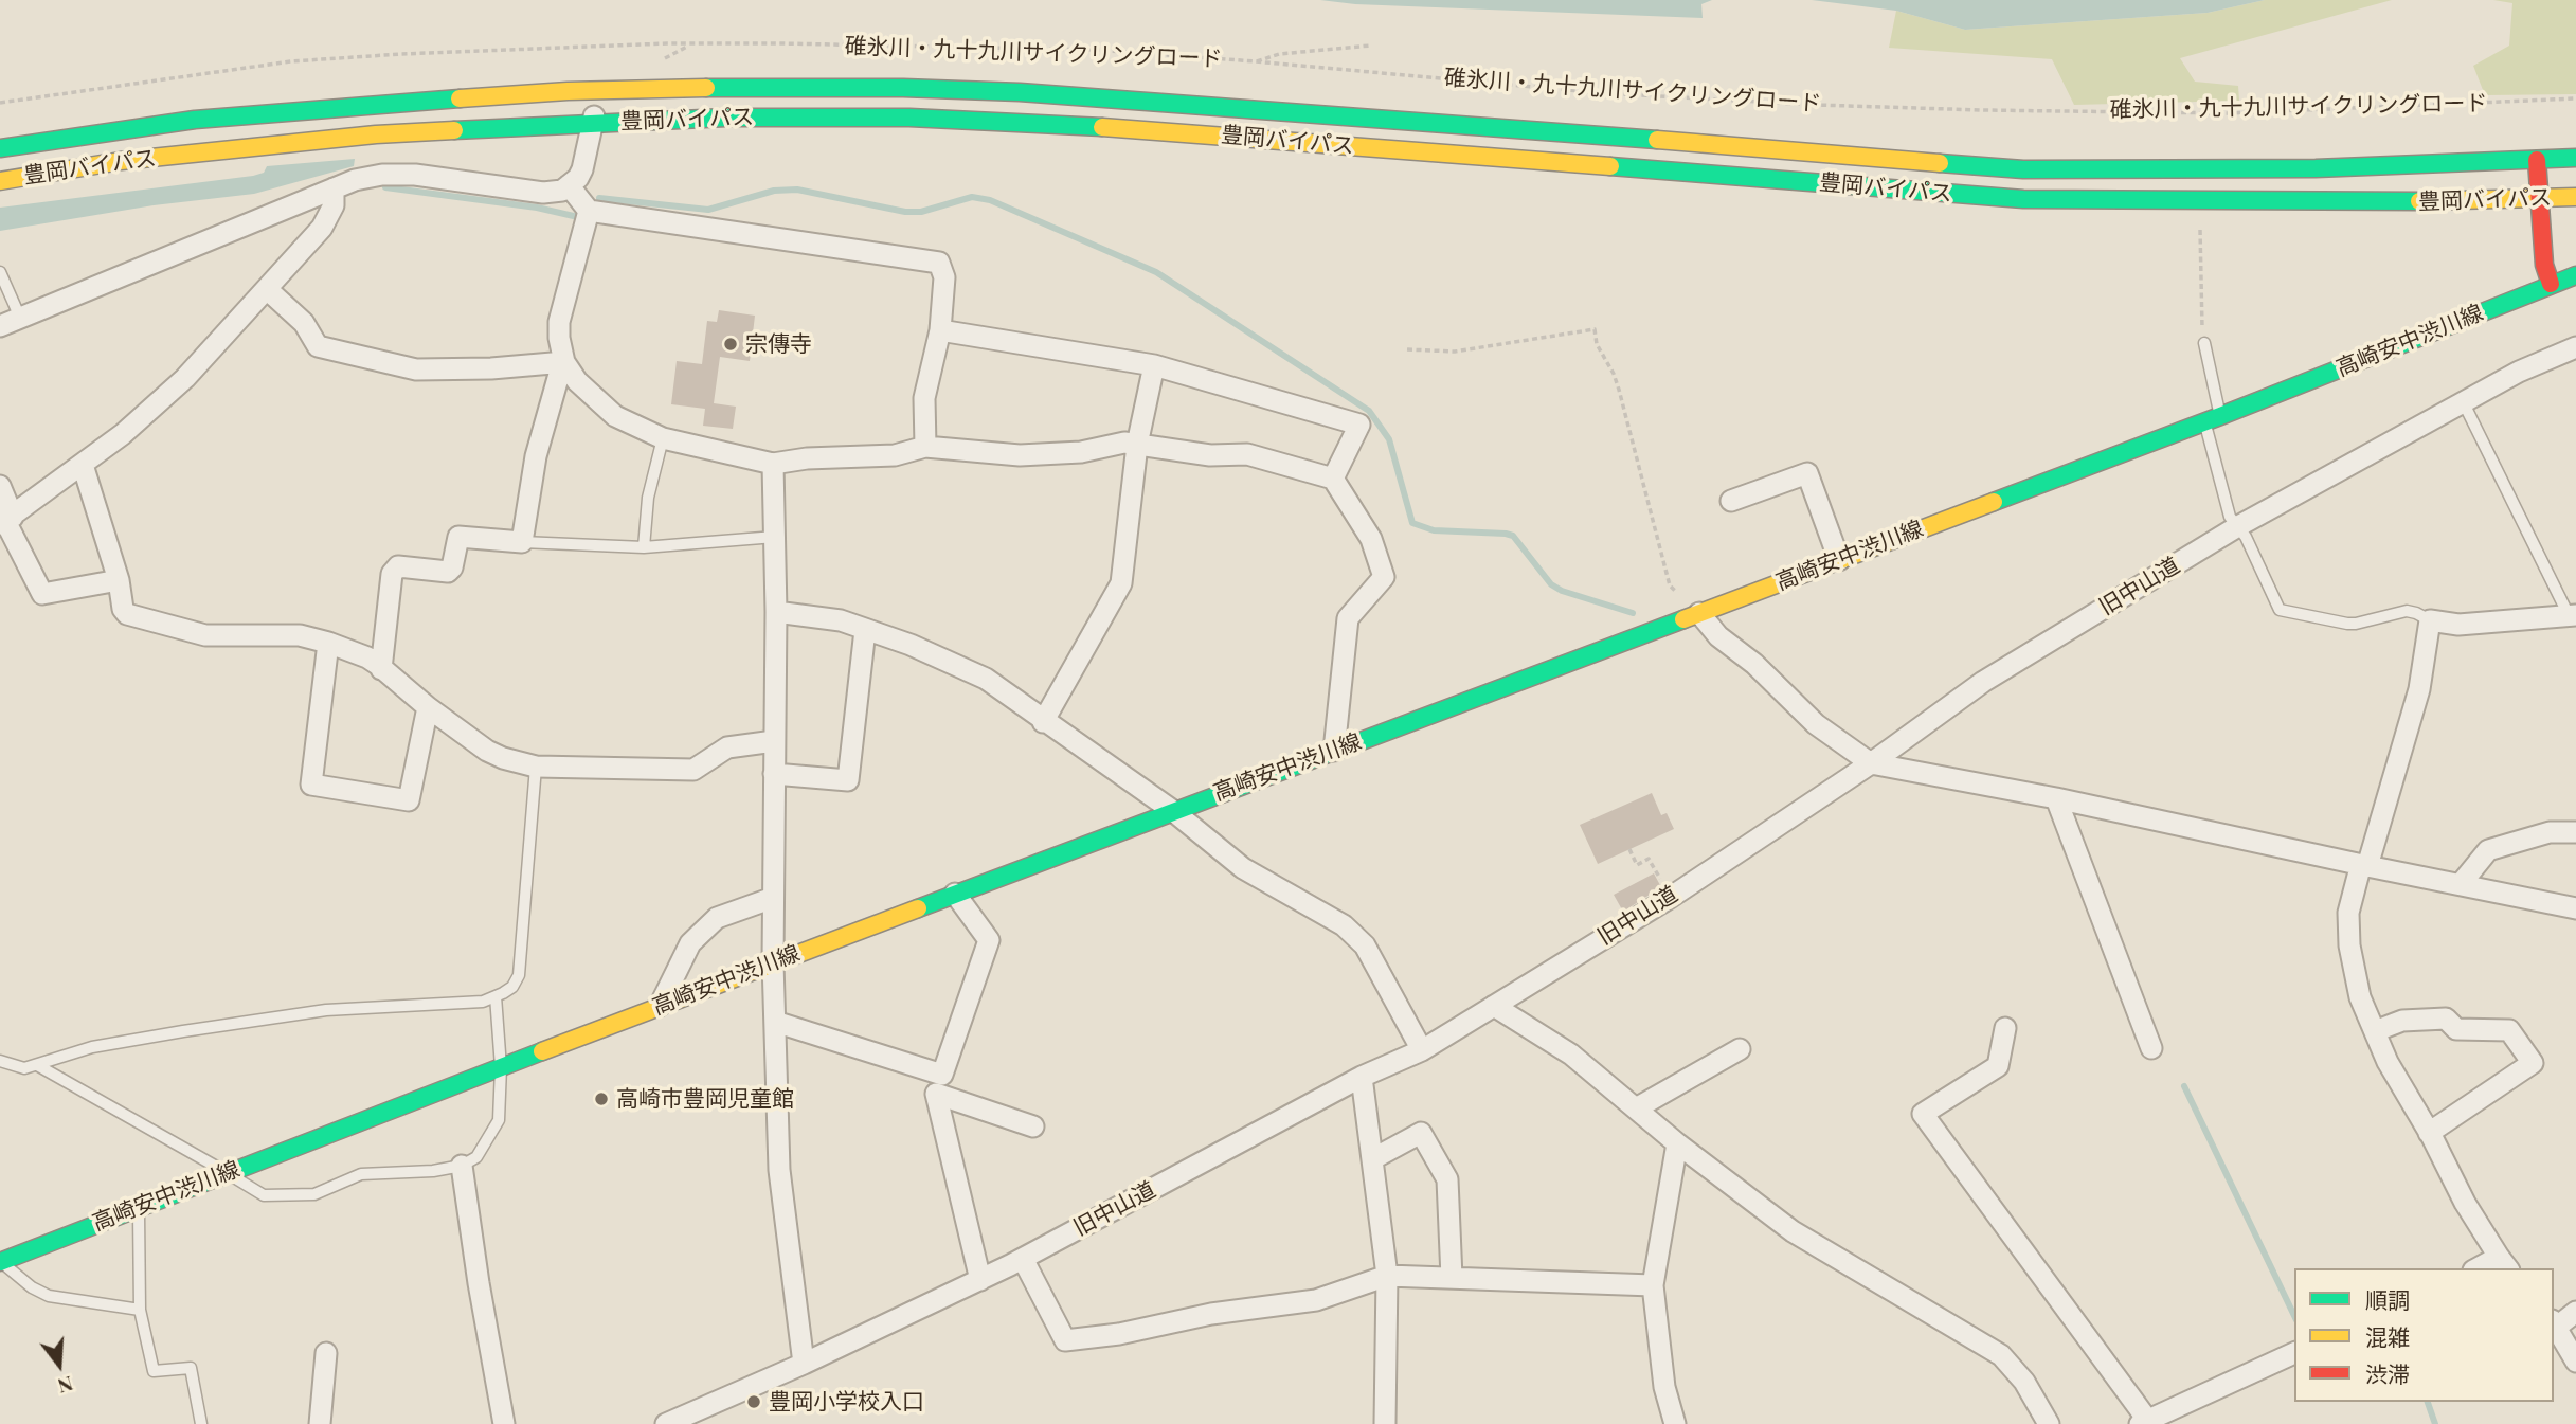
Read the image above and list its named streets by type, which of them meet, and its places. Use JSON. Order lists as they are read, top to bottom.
{
  "streets": {
    "main road": ["豊岡バイパス", "高崎安中渋川線"],
    "street": ["旧中山道"],
    "path": ["碓氷川・九十九川サイクリングロード"]
  },
  "places": ["宗傳寺", "高崎市豊岡児童館", "豊岡小学校入口"],
  "legend": ["順調", "混雑", "渋滞"],
  "north": "bottom"
}
